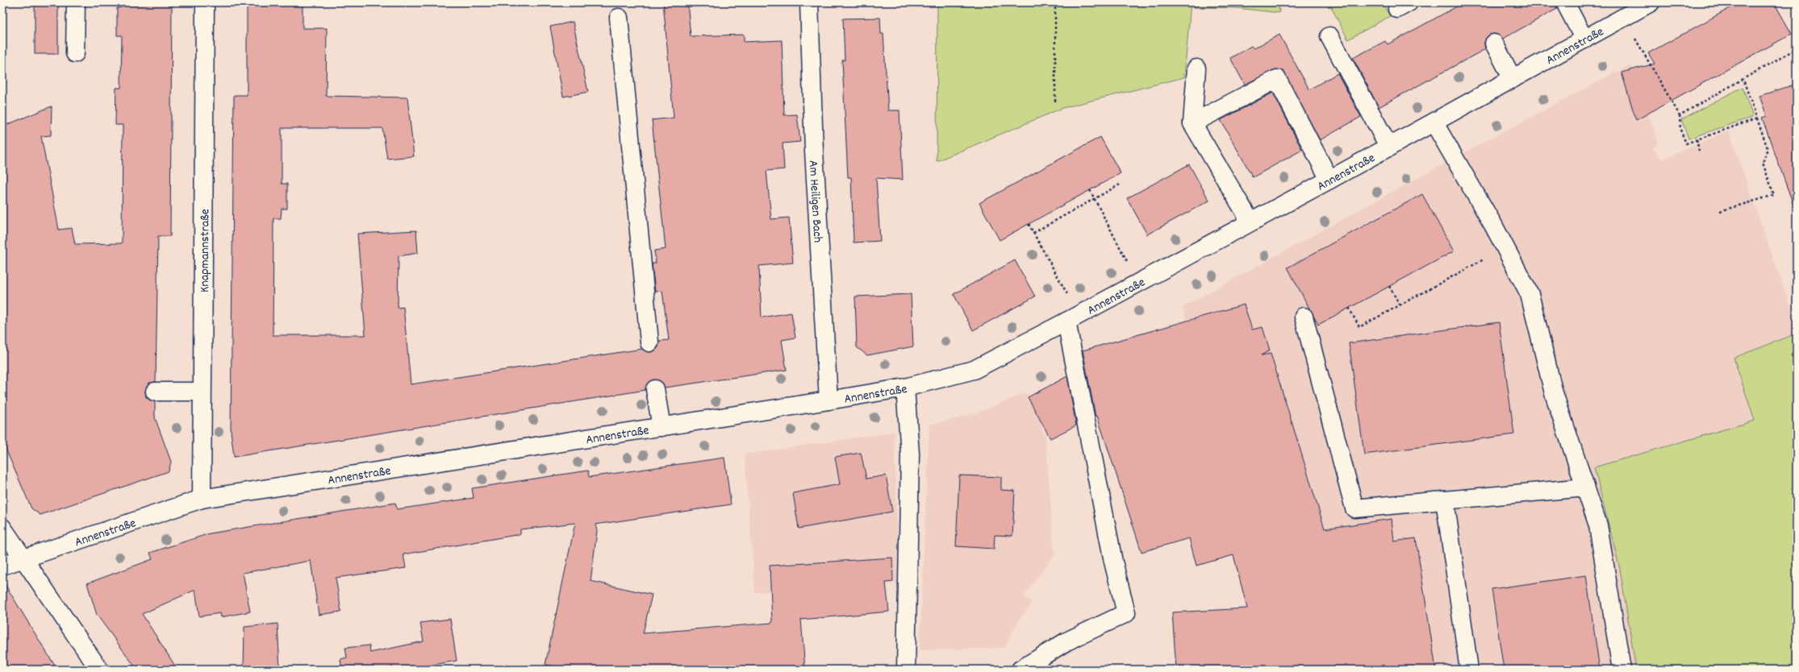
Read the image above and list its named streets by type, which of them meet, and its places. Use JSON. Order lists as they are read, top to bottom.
{
  "streets": {
    "street": ["Annenstraße", "Am Heiligen Bach", "Knapmannstraße"]
  },
  "crossings": [
    ["Annenstraße", "Am Heiligen Bach"],
    ["Annenstraße", "Knapmannstraße"]
  ]
}
